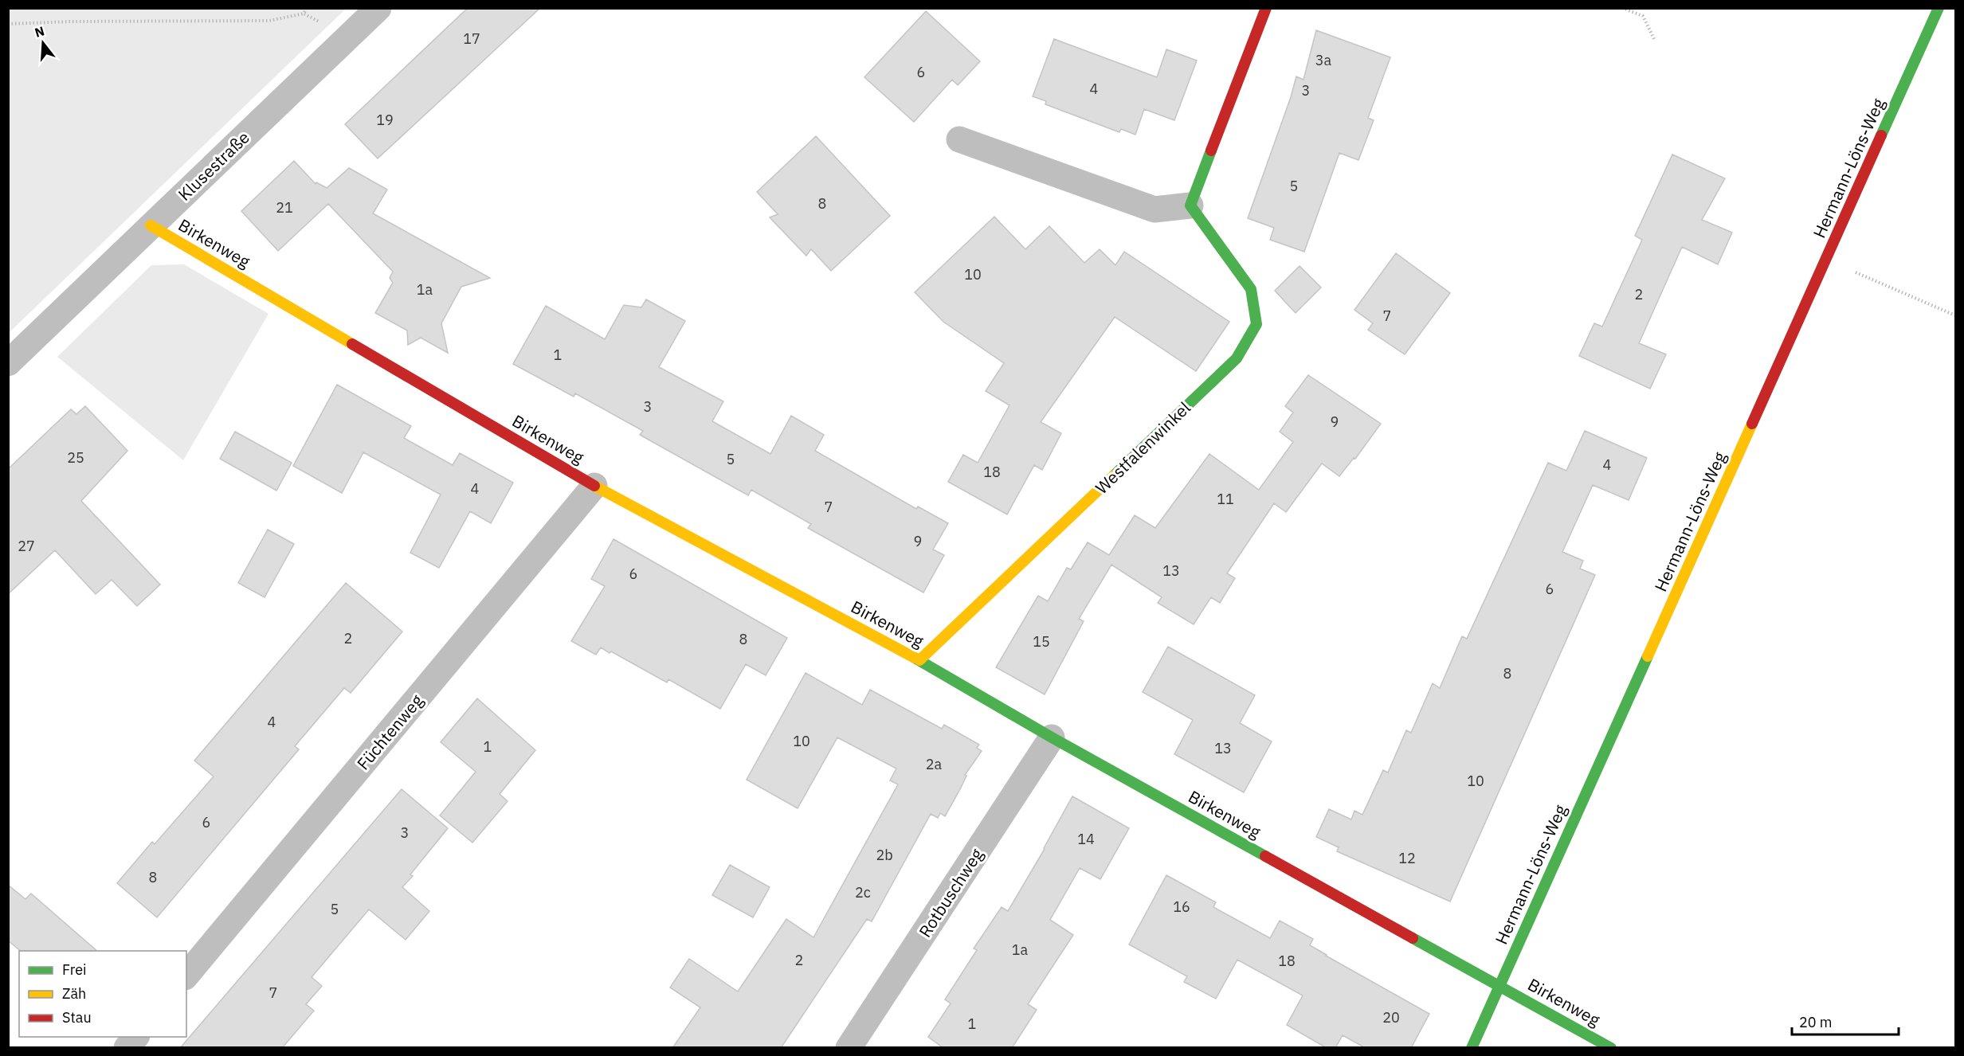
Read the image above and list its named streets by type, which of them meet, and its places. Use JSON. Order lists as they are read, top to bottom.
{
  "streets": {
    "street": [
      "Klusestraße",
      "Hermann-Löns-Weg",
      "Birkenweg",
      "Westfalenwinkel",
      "Füchtenweg",
      "Rotbuschweg"
    ]
  },
  "crossings": [
    ["Klusestraße", "Birkenweg"],
    ["Hermann-Löns-Weg", "Birkenweg"],
    ["Birkenweg", "Westfalenwinkel"],
    ["Birkenweg", "Füchtenweg"],
    ["Birkenweg", "Rotbuschweg"]
  ],
  "house_numbers": [
    "17",
    "3a",
    "6",
    "4",
    "3",
    "19",
    "5",
    "8",
    "21",
    "10",
    "1a",
    "2",
    "7",
    "1",
    "3",
    "9",
    "25",
    "5",
    "4",
    "18",
    "4",
    "11",
    "7",
    "9",
    "27",
    "13",
    "6",
    "6",
    "2",
    "8",
    "15",
    "8",
    "4",
    "10",
    "1",
    "13",
    "2a",
    "10",
    "6",
    "3",
    "14",
    "2b",
    "12",
    "8",
    "2c",
    "16",
    "5",
    "1a",
    "2",
    "18",
    "7",
    "20",
    "1"
  ],
  "legend": ["Frei", "Zäh", "Stau"],
  "scale_bar": "20 m",
  "north": "top"
}
